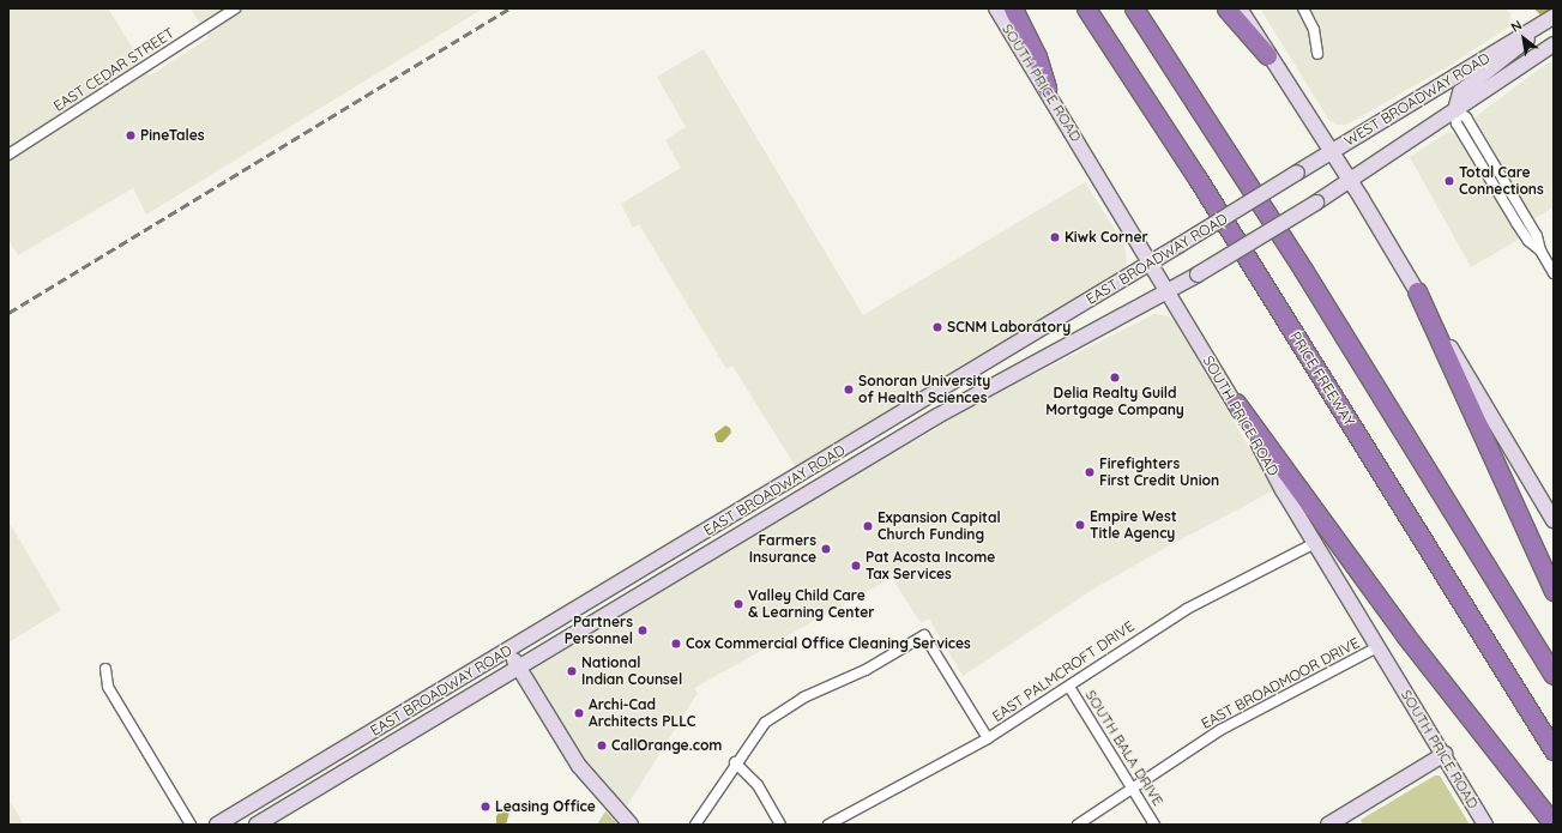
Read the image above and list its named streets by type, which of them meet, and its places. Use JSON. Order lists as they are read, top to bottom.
{
  "streets": {
    "highway": ["PRICE FREEWAY"],
    "main road": ["SOUTH PRICE ROAD", "WEST BROADWAY ROAD", "EAST BROADWAY ROAD"],
    "street": [
      "EAST CEDAR STREET",
      "EAST PALMCROFT DRIVE",
      "EAST BROADMOOR DRIVE",
      "SOUTH BALA DRIVE"
    ]
  },
  "crossings": [
    ["SOUTH PRICE ROAD", "EAST BROADWAY ROAD"],
    ["SOUTH PRICE ROAD", "EAST PALMCROFT DRIVE"],
    ["SOUTH PRICE ROAD", "EAST BROADMOOR DRIVE"],
    ["WEST BROADWAY ROAD", "EAST BROADWAY ROAD"],
    ["EAST PALMCROFT DRIVE", "SOUTH BALA DRIVE"],
    ["EAST BROADMOOR DRIVE", "SOUTH BALA DRIVE"]
  ],
  "places": [
    "PineTales",
    "Total Care Connections",
    "Kiwk Corner",
    "SCNM Laboratory",
    "Delia Realty Guild Mortgage Company",
    "Sonoran University of Health Sciences",
    "Firefighters First Credit Union",
    "Empire West Title Agency",
    "Expansion Capital Church Funding",
    "Farmers Insurance",
    "Pat Acosta Income Tax Services",
    "Valley Child Care & Learning Center",
    "Partners Personnel",
    "Cox Commercial Office Cleaning Services",
    "National Indian Counsel",
    "Archi-Cad Architects PLLC",
    "CallOrange.com",
    "Leasing Office"
  ],
  "north": "top left"
}
